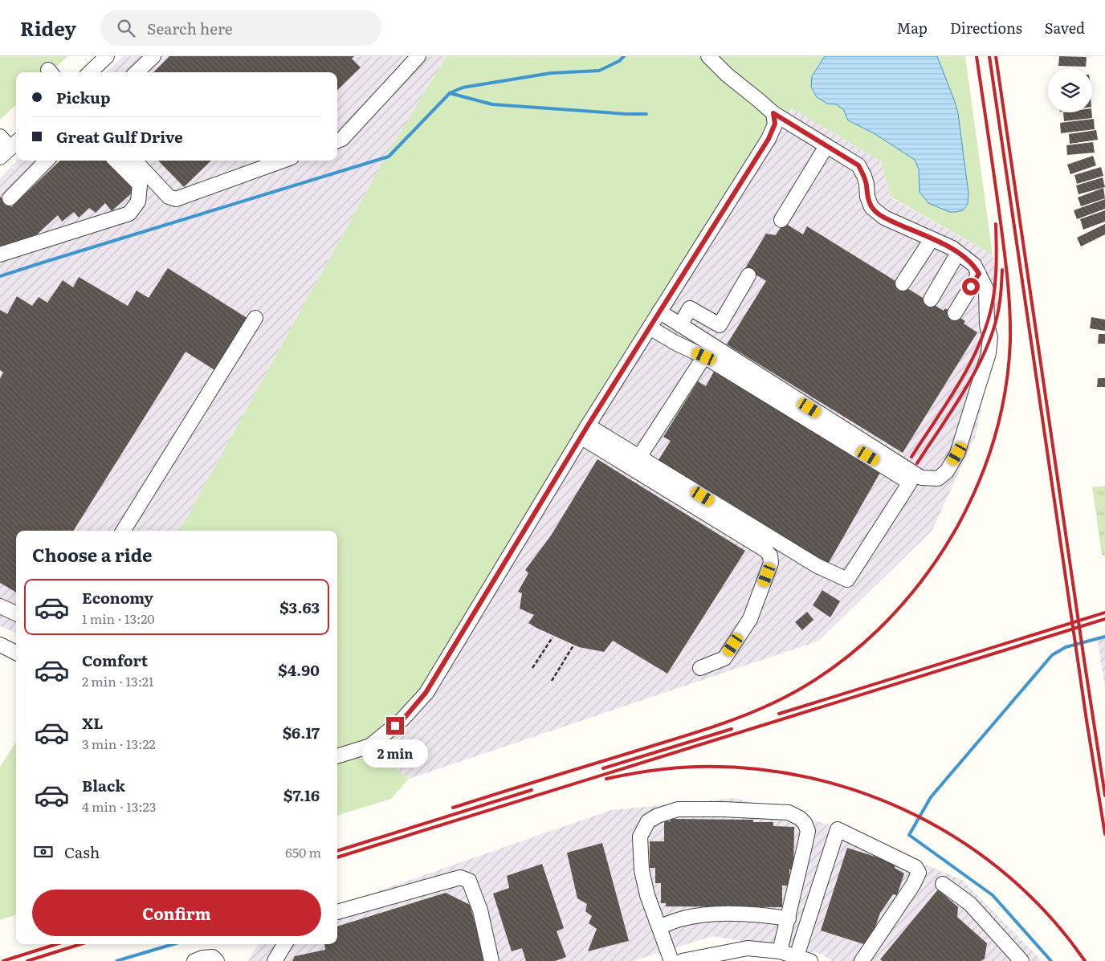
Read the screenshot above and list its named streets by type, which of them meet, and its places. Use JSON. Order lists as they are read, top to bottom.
{
  "page": {
    "header": "Ridey",
    "search": "Search here",
    "nav": ["Map", "Directions", "Saved"],
    "banner": ["Pickup", "Great Gulf Drive"],
    "heading": "Choose a ride",
    "list": [
      {
        "name": "Economy",
        "note": "1 min · 13:20",
        "value": "$3.63"
      },
      {
        "name": "Comfort",
        "note": "2 min · 13:21",
        "value": "$4.90"
      },
      {
        "name": "XL",
        "note": "3 min · 13:22",
        "value": "$6.17"
      },
      {
        "name": "Black",
        "note": "4 min · 13:23",
        "value": "$7.16"
      }
    ],
    "bubble": "2 min",
    "pay": ["Cash", "650 m"],
    "buttons": "Confirm"
  }
}
